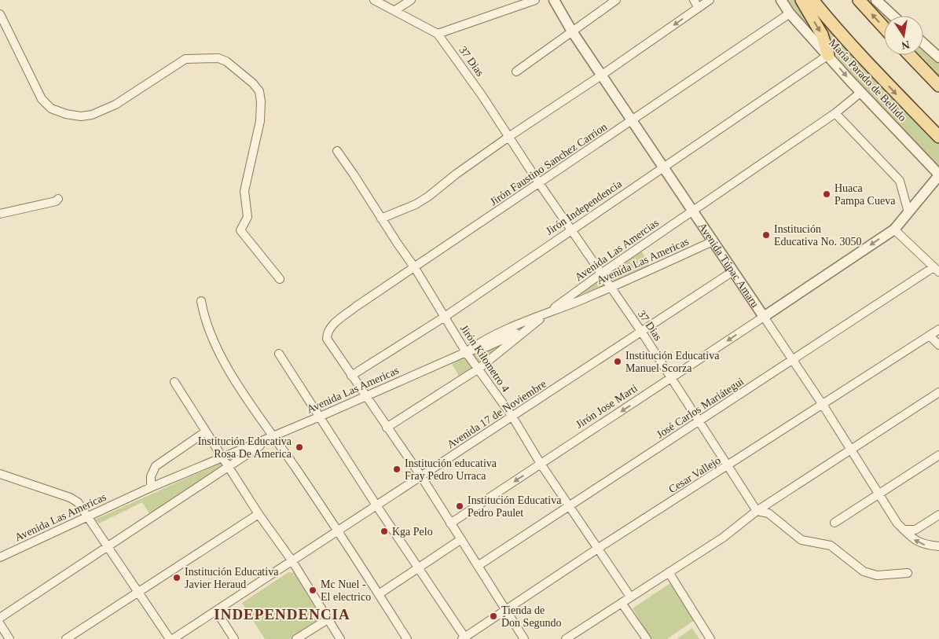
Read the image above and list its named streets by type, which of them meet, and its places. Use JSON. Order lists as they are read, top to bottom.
{
  "streets": {
    "street": [
      "37 Dias",
      "María Parado de Bellido",
      "Jirón Faustino Sanchez Carrion",
      "Jirón Independencia",
      "Avenida Las Amercias",
      "Avenida Las Americas",
      "Avenida Túpac Amaru",
      "Jirón Kilometro 4",
      "Jirón Jose Marti",
      "José Carlos Mariátegui",
      "Avenida 17 de Noviembre",
      "Cesar Vallejo"
    ]
  },
  "crossings": [
    ["37 Dias", "Jirón Faustino Sanchez Carrion"],
    ["37 Dias", "Jirón Independencia"],
    ["37 Dias", "Avenida Las Amercias"],
    ["37 Dias", "Avenida Las Americas"],
    ["37 Dias", "Jirón Jose Marti"],
    ["37 Dias", "José Carlos Mariátegui"],
    ["37 Dias", "Avenida 17 de Noviembre"],
    ["37 Dias", "Cesar Vallejo"],
    ["María Parado de Bellido", "Jirón Faustino Sanchez Carrion"],
    ["María Parado de Bellido", "Jirón Independencia"],
    ["María Parado de Bellido", "Avenida Las Amercias"],
    ["María Parado de Bellido", "Jirón Jose Marti"],
    ["Jirón Faustino Sanchez Carrion", "Jirón Independencia"],
    ["Jirón Faustino Sanchez Carrion", "Avenida Túpac Amaru"],
    ["Jirón Faustino Sanchez Carrion", "Jirón Kilometro 4"],
    ["Jirón Independencia", "Avenida Túpac Amaru"],
    ["Jirón Independencia", "Jirón Kilometro 4"],
    ["Avenida Las Amercias", "Avenida Las Americas"],
    ["Avenida Las Amercias", "Avenida Túpac Amaru"],
    ["Avenida Las Amercias", "Jirón Kilometro 4"],
    ["Avenida Las Americas", "Avenida Túpac Amaru"],
    ["Avenida Las Americas", "Jirón Kilometro 4"],
    ["Avenida Túpac Amaru", "Jirón Jose Marti"],
    ["Avenida Túpac Amaru", "José Carlos Mariátegui"],
    ["Avenida Túpac Amaru", "Avenida 17 de Noviembre"],
    ["Avenida Túpac Amaru", "Cesar Vallejo"],
    ["Jirón Kilometro 4", "Jirón Jose Marti"],
    ["Jirón Kilometro 4", "José Carlos Mariátegui"],
    ["Jirón Kilometro 4", "Avenida 17 de Noviembre"],
    ["Jirón Kilometro 4", "Cesar Vallejo"]
  ],
  "one_way": ["Jirón Jose Marti"],
  "districts": ["INDEPENDENCIA"],
  "places": [
    "Huaca Pampa Cueva",
    "Institución Educativa No. 3050",
    "Institución Educativa Manuel Scorza",
    "Institución Educativa Rosa De America",
    "Institución educativa Fray Pedro Urraca",
    "Institución Educativa Pedro Paulet",
    "Kga Pelo",
    "Institución Educativa Javier Heraud",
    "Mc Nuel - El electrico",
    "Tienda de Don Segundo"
  ],
  "north": "bottom"
}
